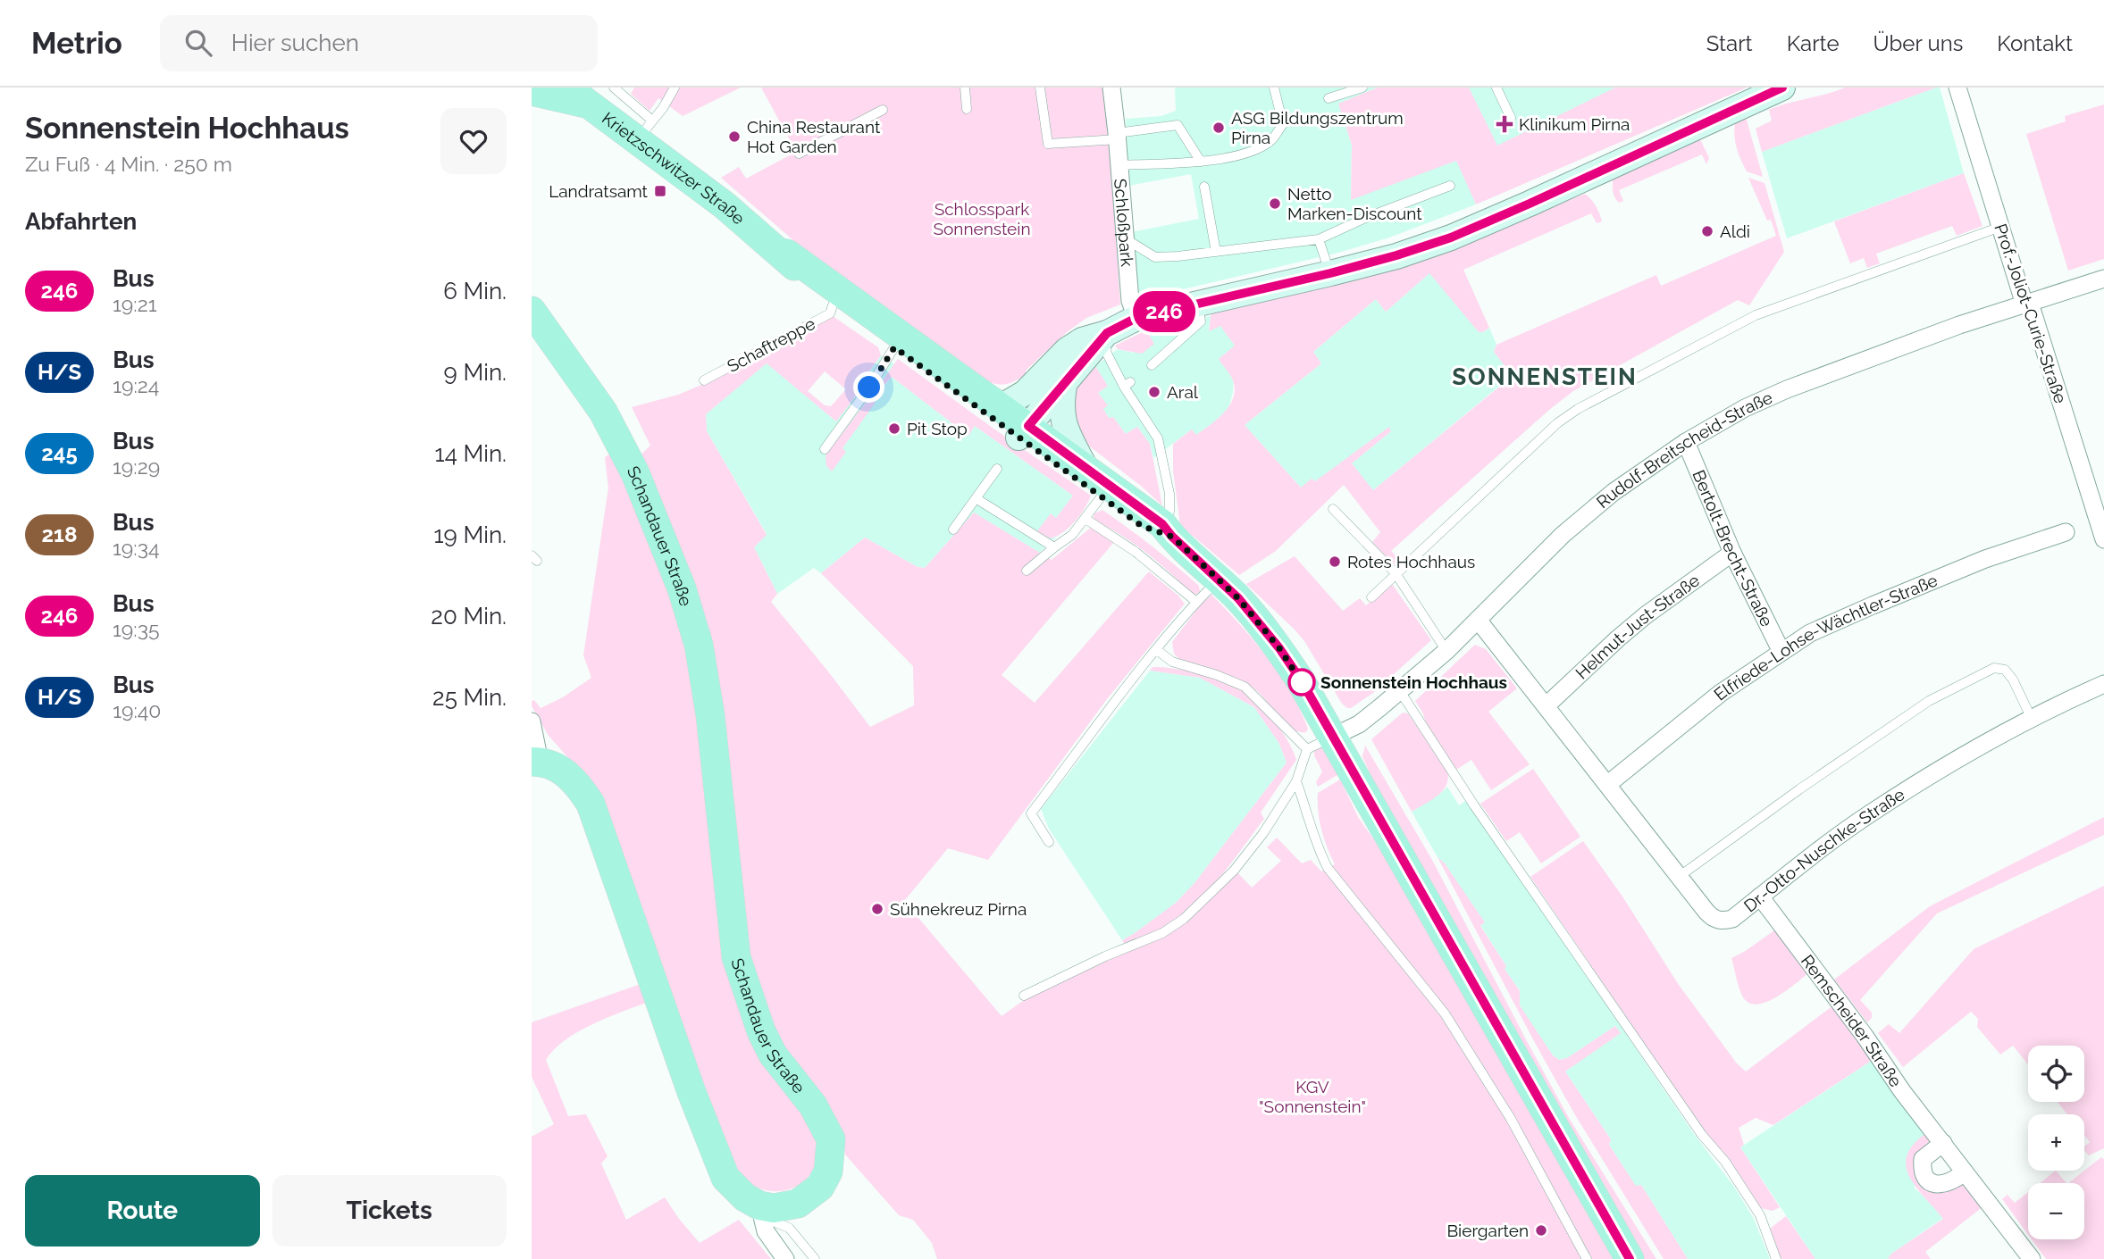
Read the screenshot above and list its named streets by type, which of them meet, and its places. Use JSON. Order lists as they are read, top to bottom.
{
  "streets": {
    "main road": ["Krietzschwitzer Straße", "Schandauer Straße"],
    "street": [
      "Schloßpark",
      "Prof.-Joliot-Curie-Straße",
      "Rudolf-Breitscheid-Straße",
      "Bertolt-Brecht-Straße",
      "Helmut-Just-Straße",
      "Elfriede-Lohse-Wächtler-Straße",
      "Dr.-Otto-Nuschke-Straße",
      "Remscheider Straße"
    ],
    "lane": ["Schaftreppe"]
  },
  "crossings": [
    ["Krietzschwitzer Straße", "Schaftreppe"],
    ["Krietzschwitzer Straße", "Rudolf-Breitscheid-Straße"],
    ["Prof.-Joliot-Curie-Straße", "Rudolf-Breitscheid-Straße"],
    ["Rudolf-Breitscheid-Straße", "Bertolt-Brecht-Straße"],
    ["Rudolf-Breitscheid-Straße", "Dr.-Otto-Nuschke-Straße"],
    ["Bertolt-Brecht-Straße", "Helmut-Just-Straße"],
    ["Bertolt-Brecht-Straße", "Elfriede-Lohse-Wächtler-Straße"],
    ["Helmut-Just-Straße", "Dr.-Otto-Nuschke-Straße"],
    ["Elfriede-Lohse-Wächtler-Straße", "Dr.-Otto-Nuschke-Straße"],
    ["Dr.-Otto-Nuschke-Straße", "Remscheider Straße"]
  ],
  "districts": ["SONNENSTEIN"],
  "parks": ["Schlosspark Sonnenstein", "KGV \"Sonnenstein\""],
  "places": {
    "health": ["Klinikum Pirna"],
    "other": [
      "ASG Bildungszentrum Pirna",
      "China Restaurant Hot Garden",
      "Netto Marken-Discount",
      "Aldi",
      "Aral",
      "Pit Stop",
      "Rotes Hochhaus",
      "Sonnenstein Hochhaus",
      "Sühnekreuz Pirna",
      "Biergarten"
    ],
    "transit": ["Landratsamt"]
  },
  "lines": ["bus line 246"],
  "page": {
    "header": "Metrio",
    "search": "Hier suchen",
    "nav": [
      "Start",
      "Karte",
      "Über uns",
      "Kontakt"
    ],
    "heading": [
      ["Sonnenstein Hochhaus", "Zu Fuß · 4 Min. · 250 m"],
      "Abfahrten"
    ],
    "on_map": "246",
    "list": [
      {
        "mark": "246",
        "name": "Bus",
        "note": "19:21",
        "value": "6 Min."
      },
      {
        "mark": "H/S",
        "name": "Bus",
        "note": "19:24",
        "value": "9 Min."
      },
      {
        "mark": "245",
        "name": "Bus",
        "note": "19:29",
        "value": "14 Min."
      },
      {
        "mark": "218",
        "name": "Bus",
        "note": "19:34",
        "value": "19 Min."
      },
      {
        "mark": "246",
        "name": "Bus",
        "note": "19:35",
        "value": "20 Min."
      },
      {
        "mark": "H/S",
        "name": "Bus",
        "note": "19:40",
        "value": "25 Min."
      }
    ],
    "map_buttons": ["+", "−"],
    "buttons": ["Route", "Tickets"]
  }
}
